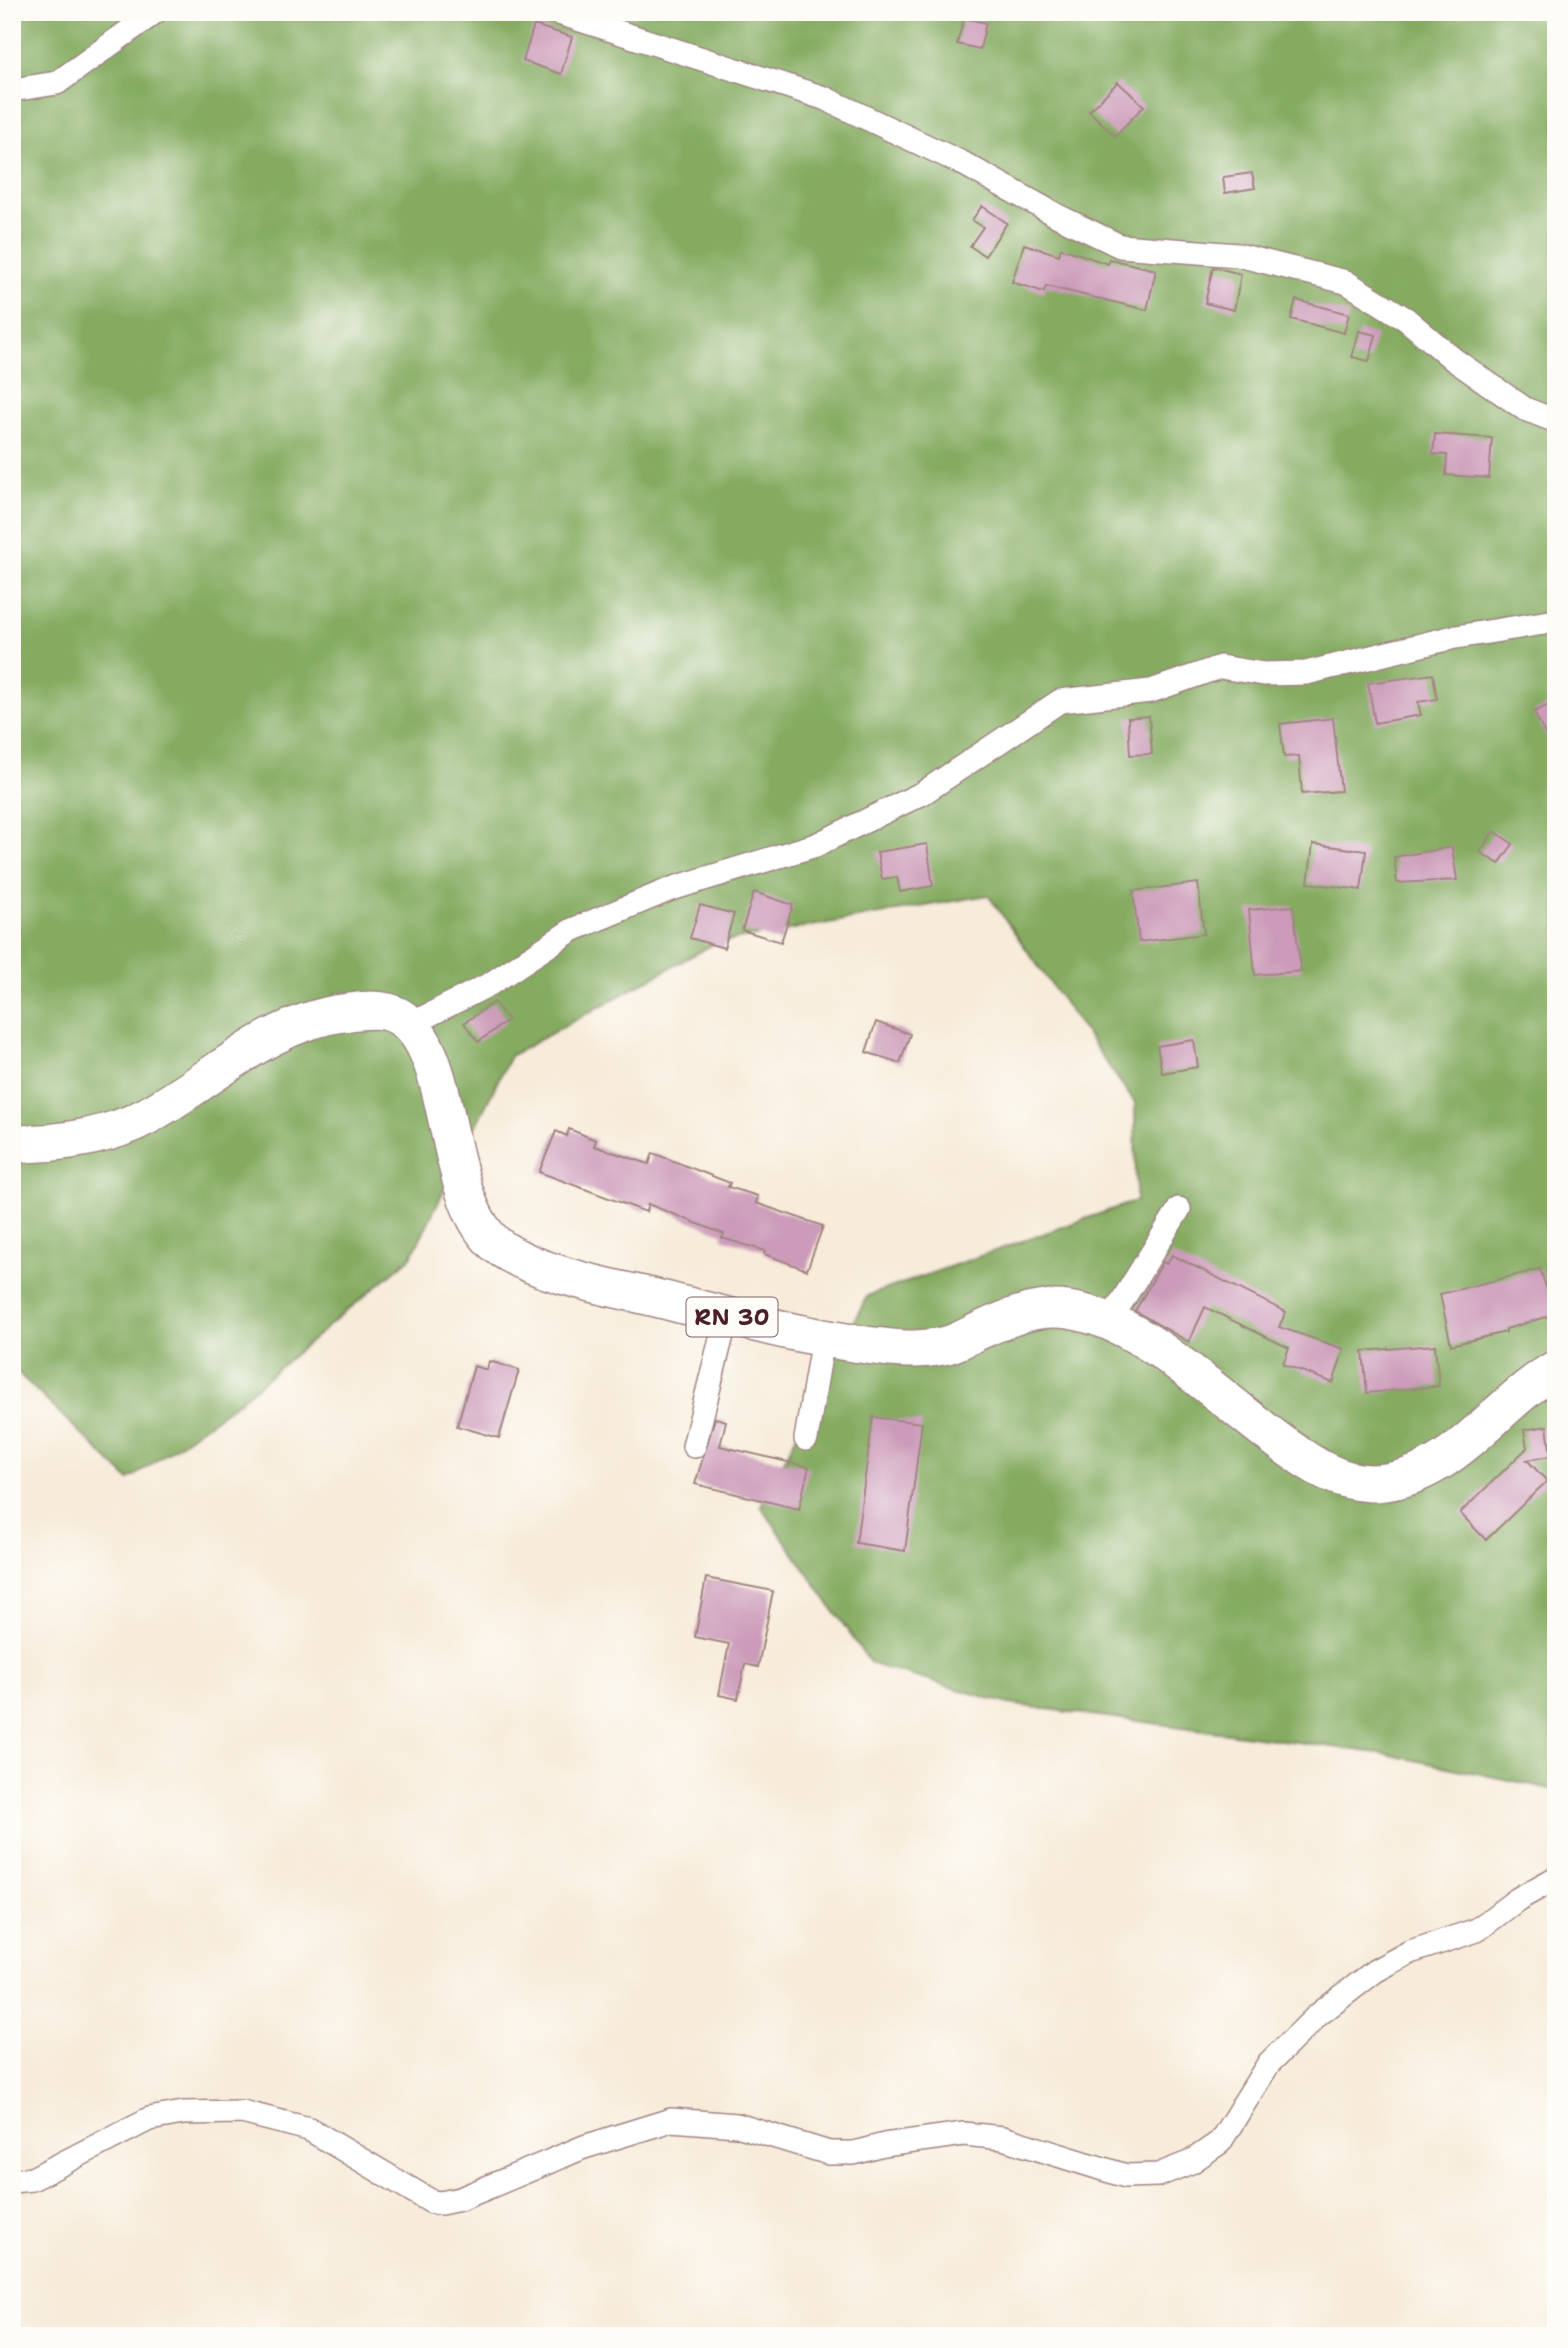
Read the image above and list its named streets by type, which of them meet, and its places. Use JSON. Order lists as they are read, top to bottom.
{
  "streets": {
    "main road": ["RN 30"]
  }
}
